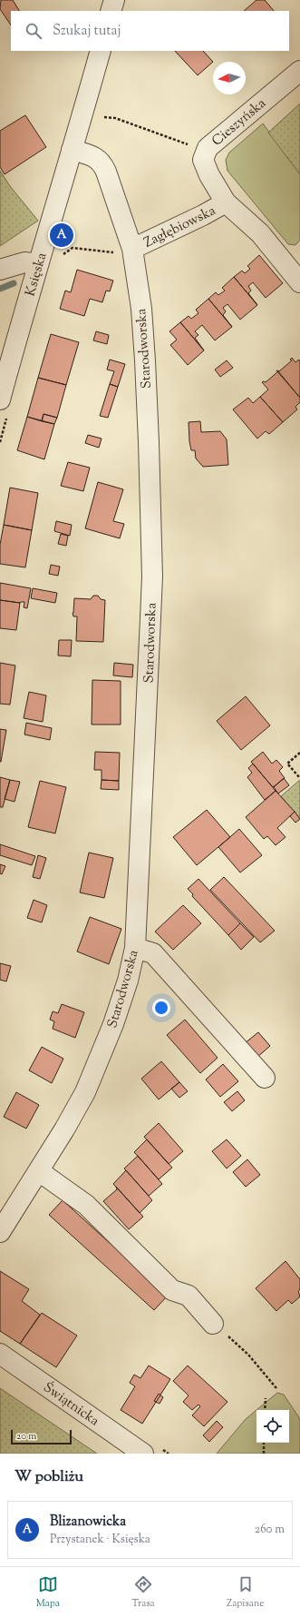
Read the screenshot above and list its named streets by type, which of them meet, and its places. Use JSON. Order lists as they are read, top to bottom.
{
  "streets": {
    "street": [
      "Cieszyńska",
      "Zagłębiowska",
      "Księska",
      "Starodworska",
      "Świątnicka"
    ]
  },
  "crossings": [
    ["Cieszyńska", "Zagłębiowska"],
    ["Zagłębiowska", "Starodworska"],
    ["Księska", "Starodworska"]
  ],
  "scale_bar": "20 m",
  "north": "left",
  "page": {
    "search": "Szukaj tutaj",
    "pins": "A",
    "scale": "20 m",
    "heading": "W pobliżu",
    "list": [
      {
        "mark": "A",
        "name": "Blizanowicka",
        "note": "Przystanek · Księska",
        "value": "260 m"
      }
    ],
    "nav": ["Mapa", "Trasa", "Zapisane"]
  }
}
